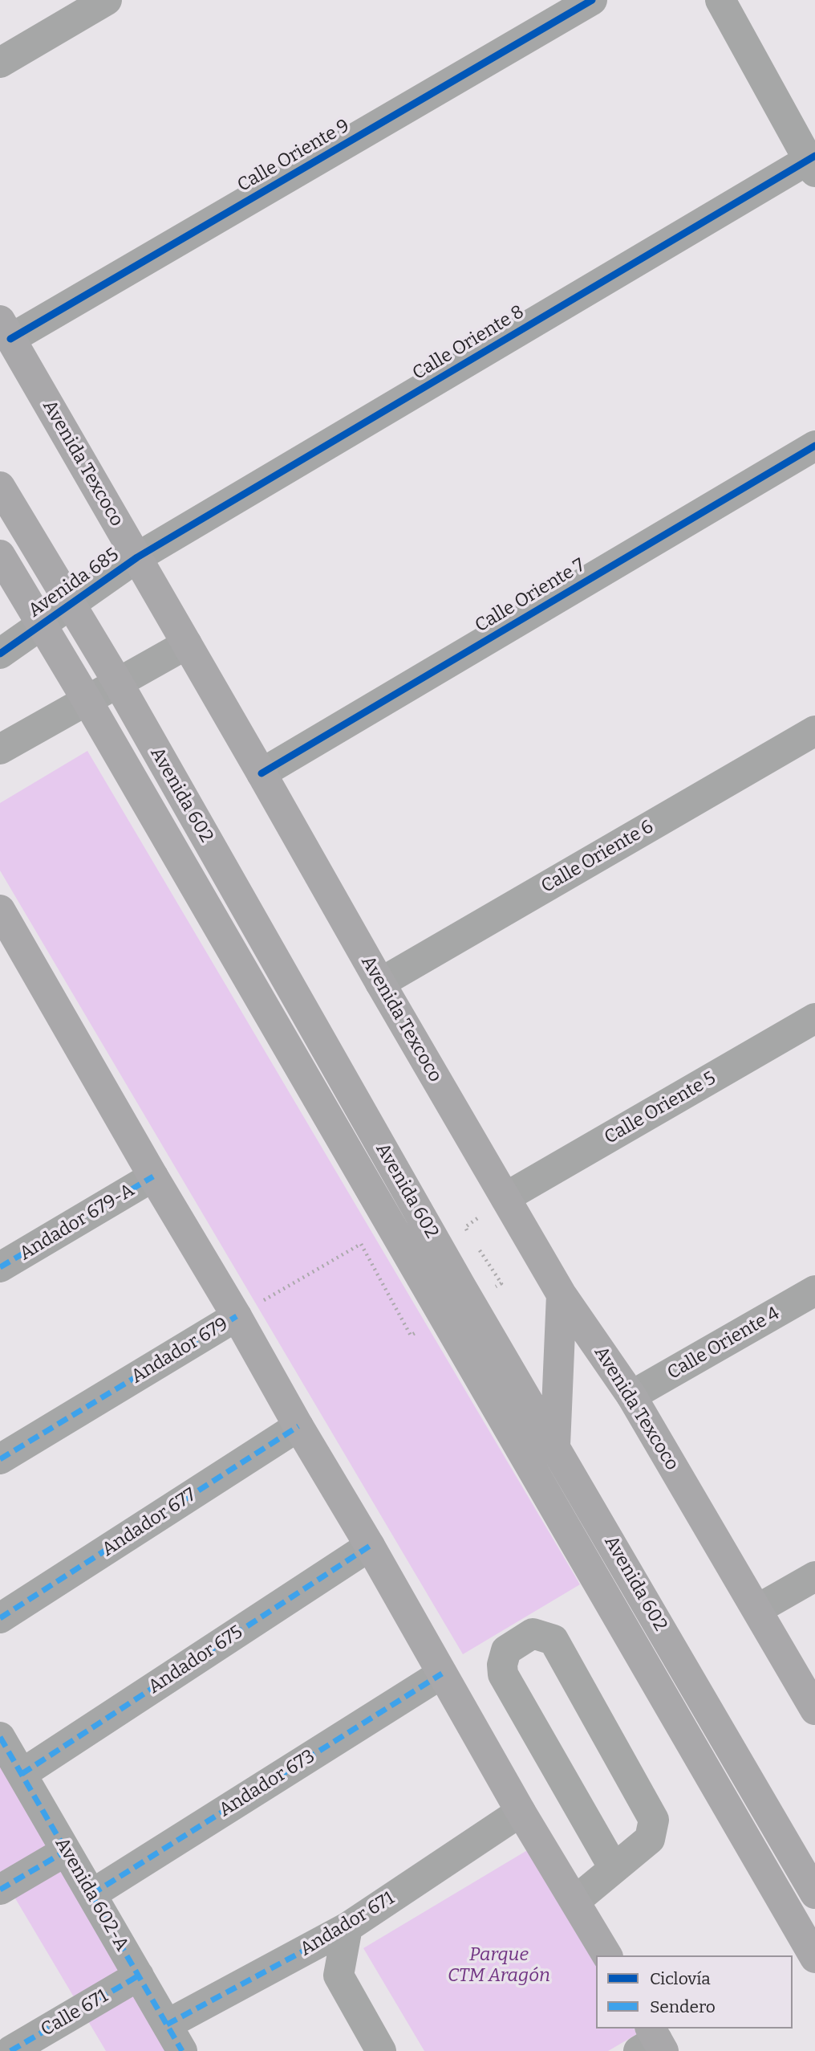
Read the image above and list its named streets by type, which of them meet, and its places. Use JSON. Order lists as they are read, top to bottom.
{
  "streets": {
    "main road": ["Avenida Texcoco", "Avenida 602"],
    "street": [
      "Calle Oriente 9",
      "Calle Oriente 8",
      "Avenida 685",
      "Calle Oriente 7",
      "Calle Oriente 6",
      "Calle Oriente 5",
      "Andador 679-A",
      "Calle Oriente 4",
      "Andador 679",
      "Andador 677",
      "Andador 675",
      "Andador 673",
      "Avenida 602-A",
      "Andador 671",
      "Calle 671"
    ]
  },
  "crossings": [
    ["Calle Oriente 9", "Avenida Texcoco"],
    ["Calle Oriente 8", "Avenida Texcoco"],
    ["Calle Oriente 8", "Avenida 685"],
    ["Avenida Texcoco", "Avenida 685"],
    ["Avenida Texcoco", "Calle Oriente 7"],
    ["Avenida Texcoco", "Calle Oriente 6"],
    ["Avenida Texcoco", "Calle Oriente 5"],
    ["Avenida Texcoco", "Calle Oriente 4"],
    ["Avenida 685", "Avenida 602"],
    ["Andador 675", "Avenida 602-A"],
    ["Andador 673", "Avenida 602-A"],
    ["Avenida 602-A", "Andador 671"],
    ["Avenida 602-A", "Calle 671"]
  ],
  "parks": ["Parque CTM Aragón"],
  "legend": ["Ciclovía", "Sendero"]
}
